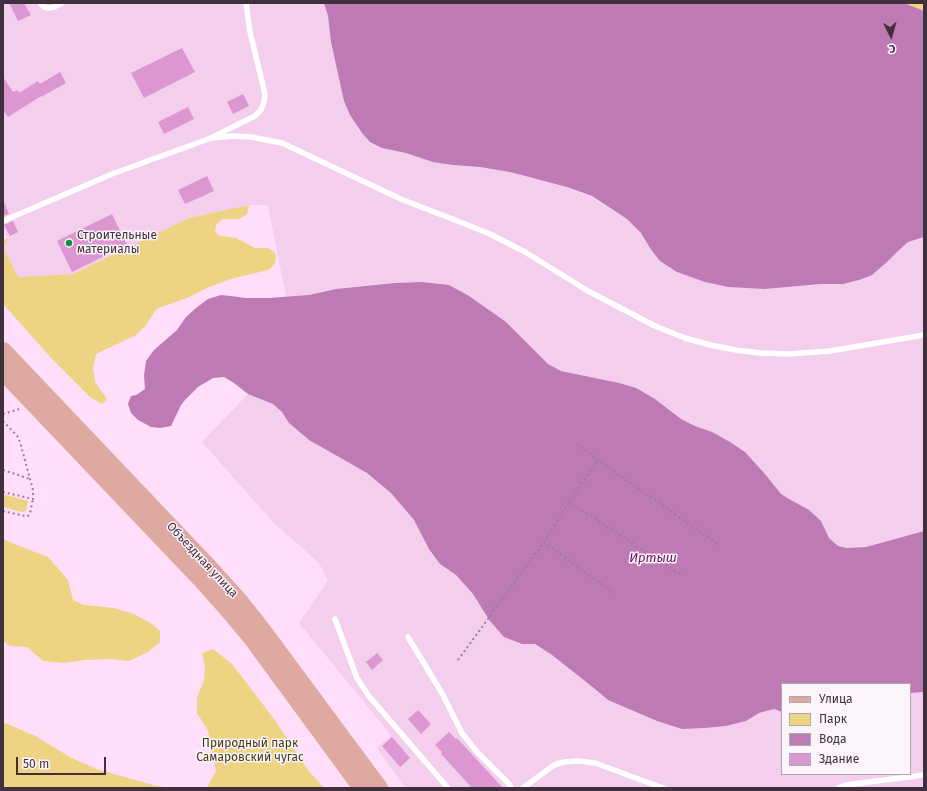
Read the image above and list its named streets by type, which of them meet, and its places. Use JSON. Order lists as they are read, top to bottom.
{
  "streets": {
    "main road": ["Объездная улица"]
  },
  "water": ["Иртыш"],
  "parks": ["Природный парк Самаровский чугас"],
  "places": ["Строительные материалы"],
  "legend": [
    "Улица",
    "Парк",
    "Вода",
    "Здание"
  ],
  "scale_bar": "50 m",
  "north": "bottom"
}
